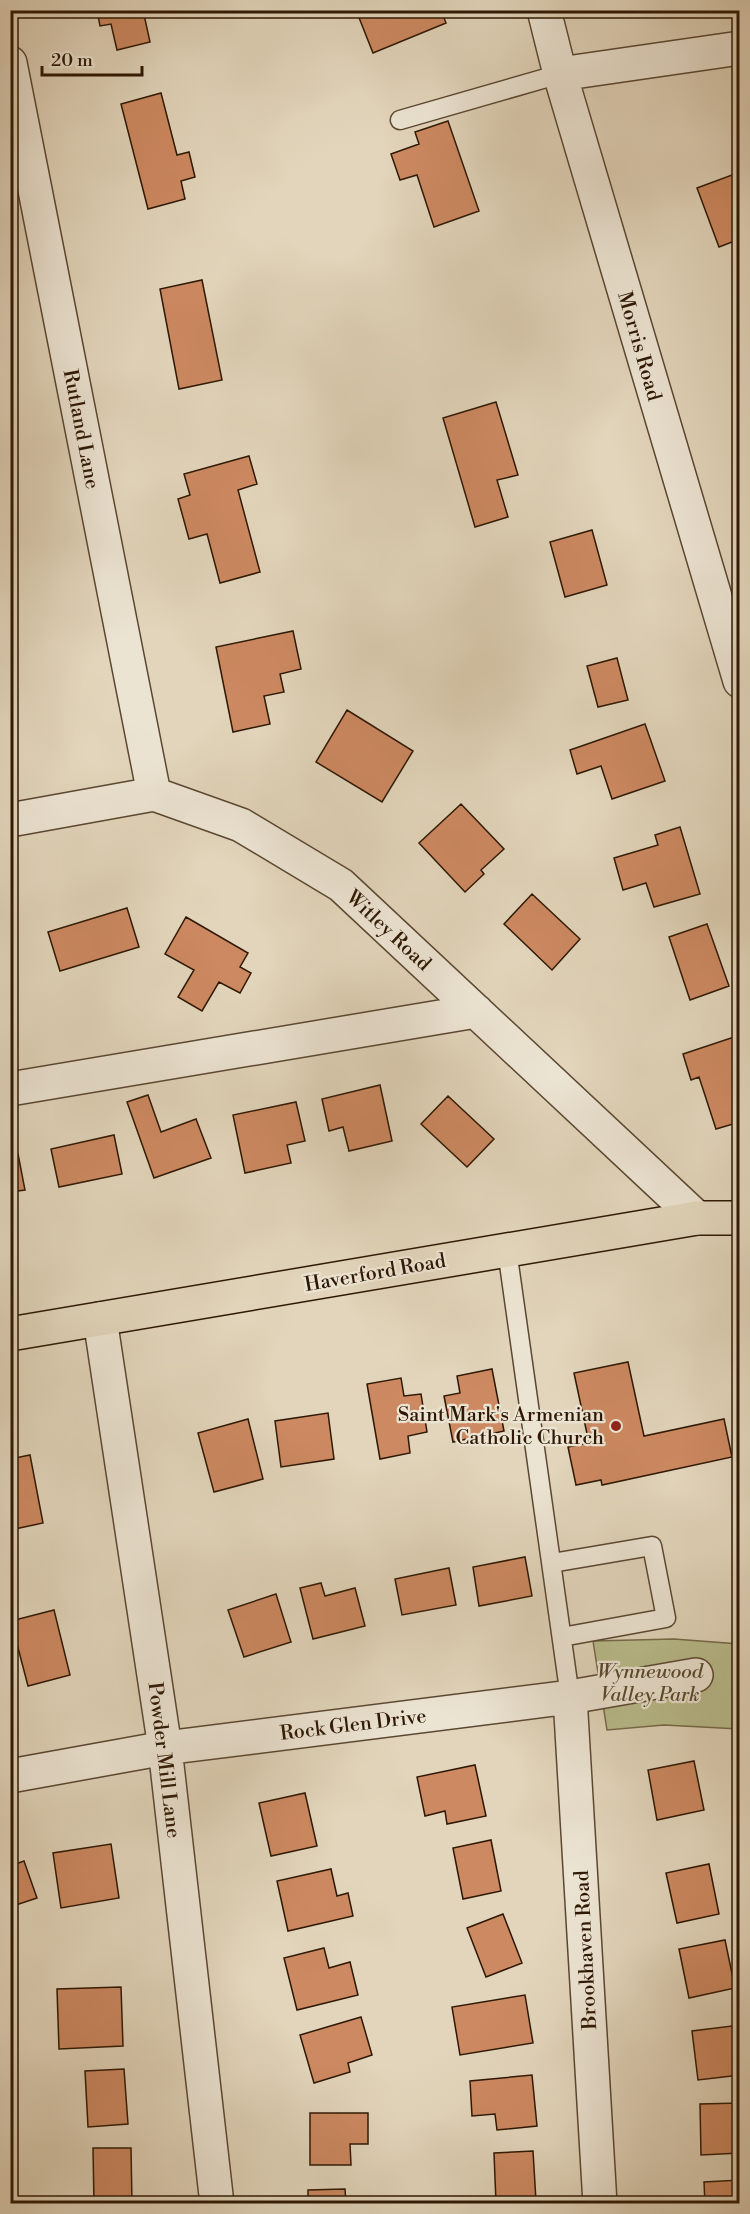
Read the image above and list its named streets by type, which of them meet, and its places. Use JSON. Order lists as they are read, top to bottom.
{
  "streets": {
    "main road": ["Haverford Road"],
    "street": [
      "Morris Road",
      "Rutland Lane",
      "Witley Road",
      "Rock Glen Drive",
      "Powder Mill Lane",
      "Brookhaven Road"
    ]
  },
  "crossings": [
    ["Rutland Lane", "Witley Road"],
    ["Witley Road", "Haverford Road"],
    ["Haverford Road", "Powder Mill Lane"],
    ["Rock Glen Drive", "Powder Mill Lane"],
    ["Rock Glen Drive", "Brookhaven Road"]
  ],
  "parks": ["Wynnewood Valley Park"],
  "places": ["Saint Mark's Armenian Catholic Church"],
  "scale_bar": "20 m"
}
